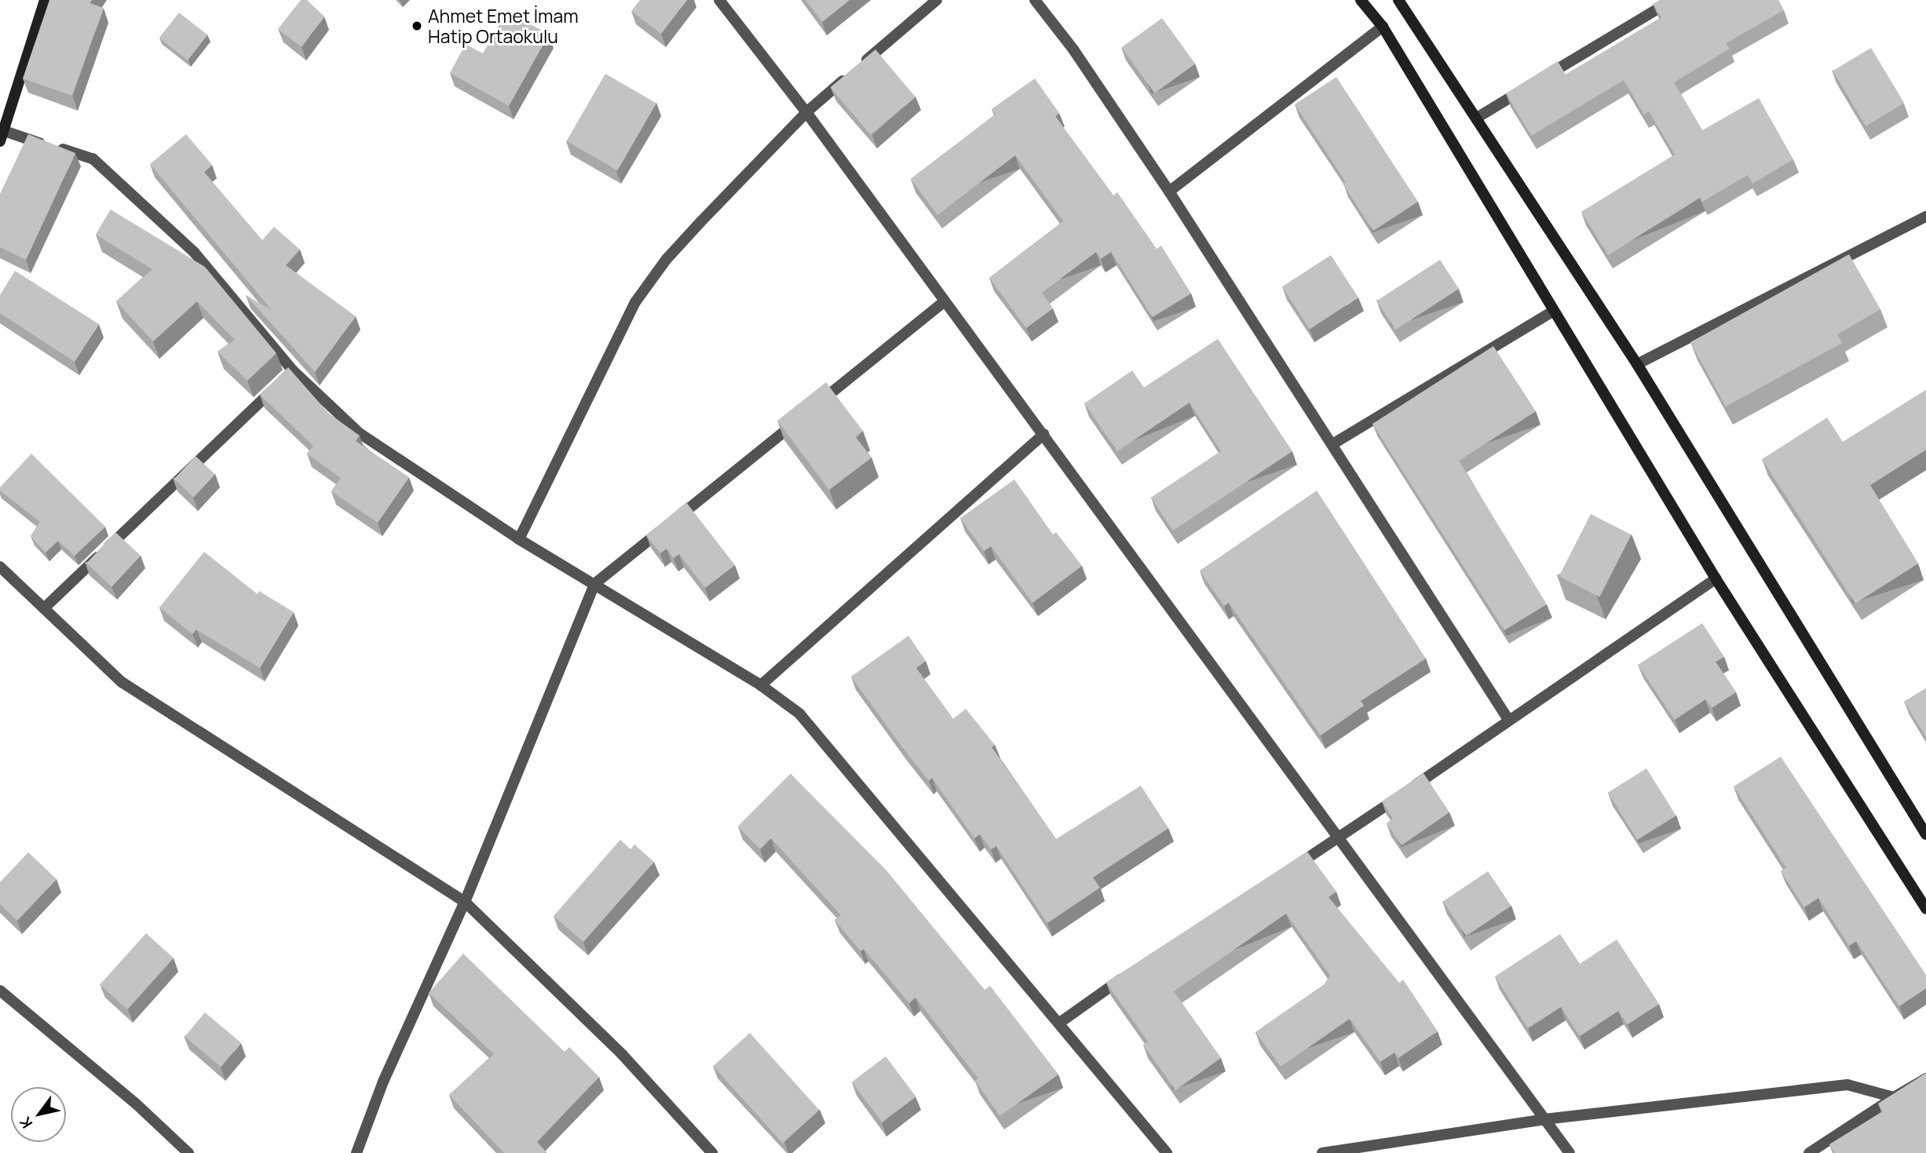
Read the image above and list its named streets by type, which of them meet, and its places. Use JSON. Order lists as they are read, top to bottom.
{
  "places": ["Ahmet Emet İmam Hatip Ortaokulu"],
  "north": "bottom left"
}
